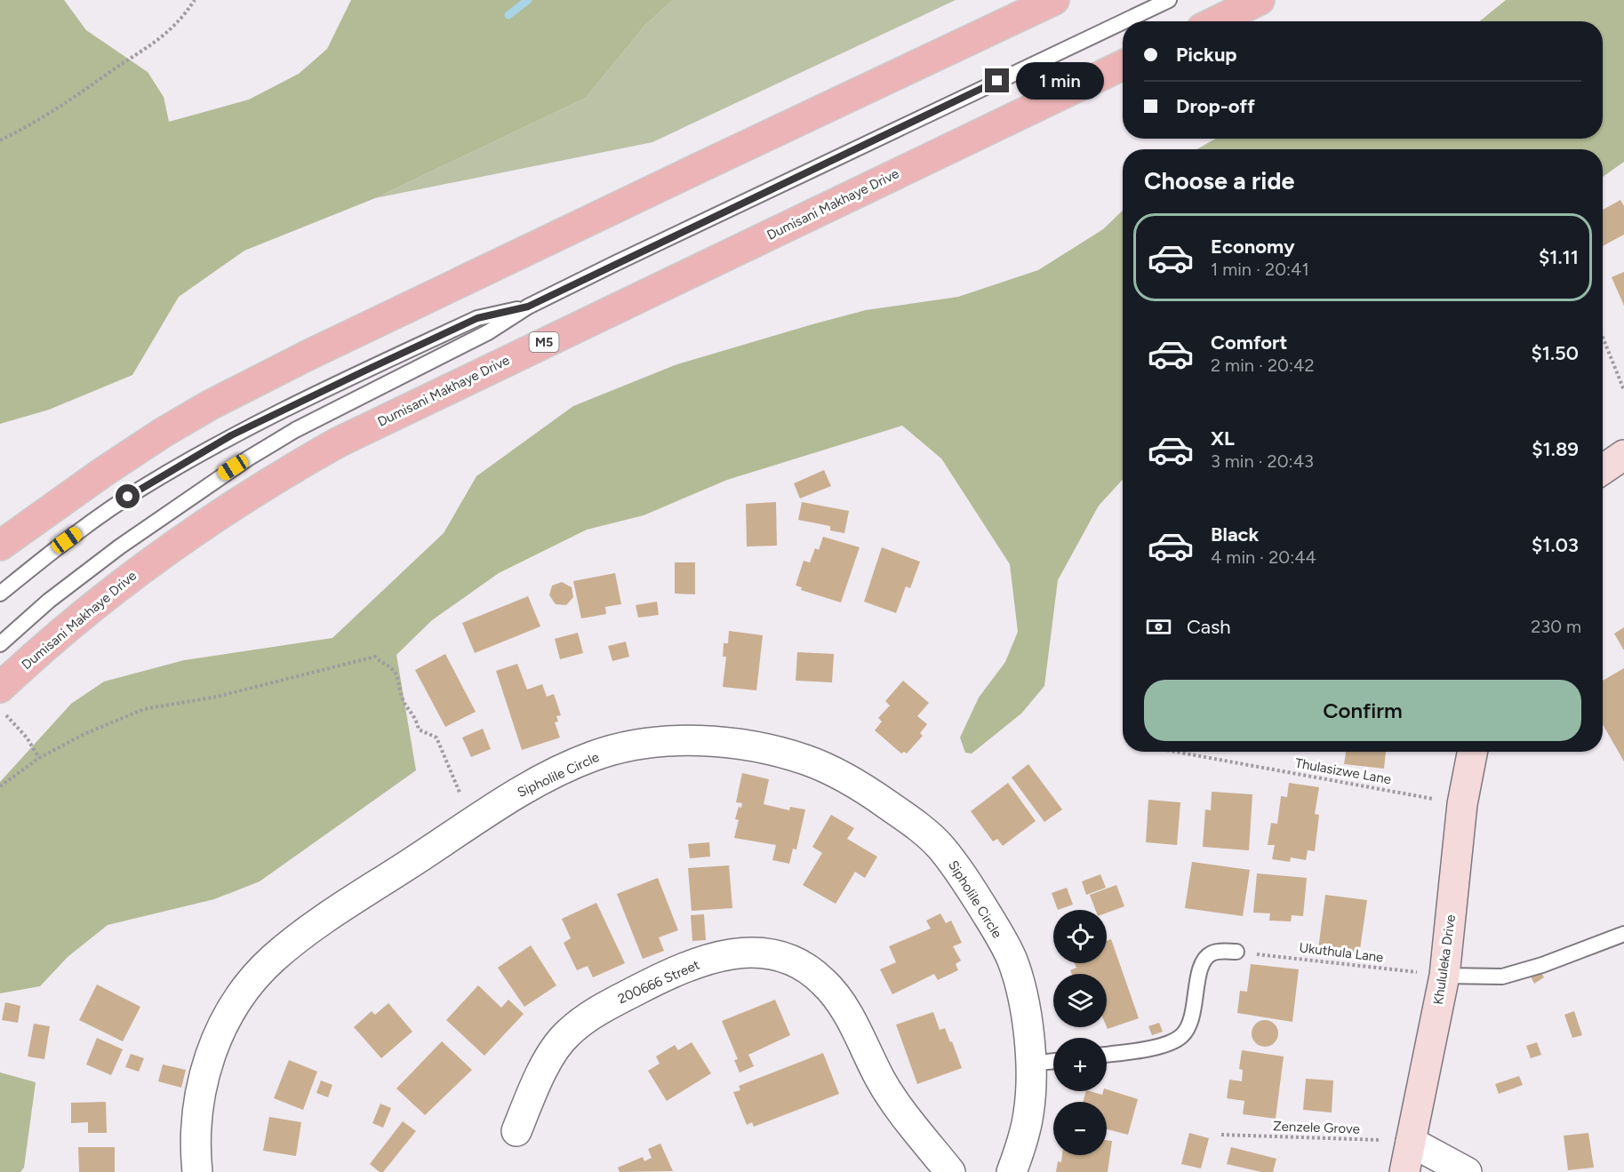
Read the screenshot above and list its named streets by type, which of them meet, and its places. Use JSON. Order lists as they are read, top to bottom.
{
  "streets": {
    "main road": ["Dumisani Makhaye Drive", "M5"],
    "street": ["Sipholile Circle", "Khululeka Drive", "200666 Street"],
    "path": ["Thulasizwe Lane", "Ukuthula Lane", "Zenzele Grove"]
  },
  "crossings": [
    ["Thulasizwe Lane", "Khululeka Drive"],
    ["Ukuthula Lane", "Khululeka Drive"],
    ["Khululeka Drive", "Zenzele Grove"]
  ],
  "page": {
    "banner": ["Pickup", "Drop-off"],
    "bubble": "1 min",
    "heading": "Choose a ride",
    "list": [
      {
        "name": "Economy",
        "note": "1 min · 20:41",
        "value": "$1.11"
      },
      {
        "name": "Comfort",
        "note": "2 min · 20:42",
        "value": "$1.50"
      },
      {
        "name": "XL",
        "note": "3 min · 20:43",
        "value": "$1.89"
      },
      {
        "name": "Black",
        "note": "4 min · 20:44",
        "value": "$1.03"
      }
    ],
    "pay": ["Cash", "230 m"],
    "buttons": "Confirm",
    "map_buttons": ["+", "−"]
  }
}
